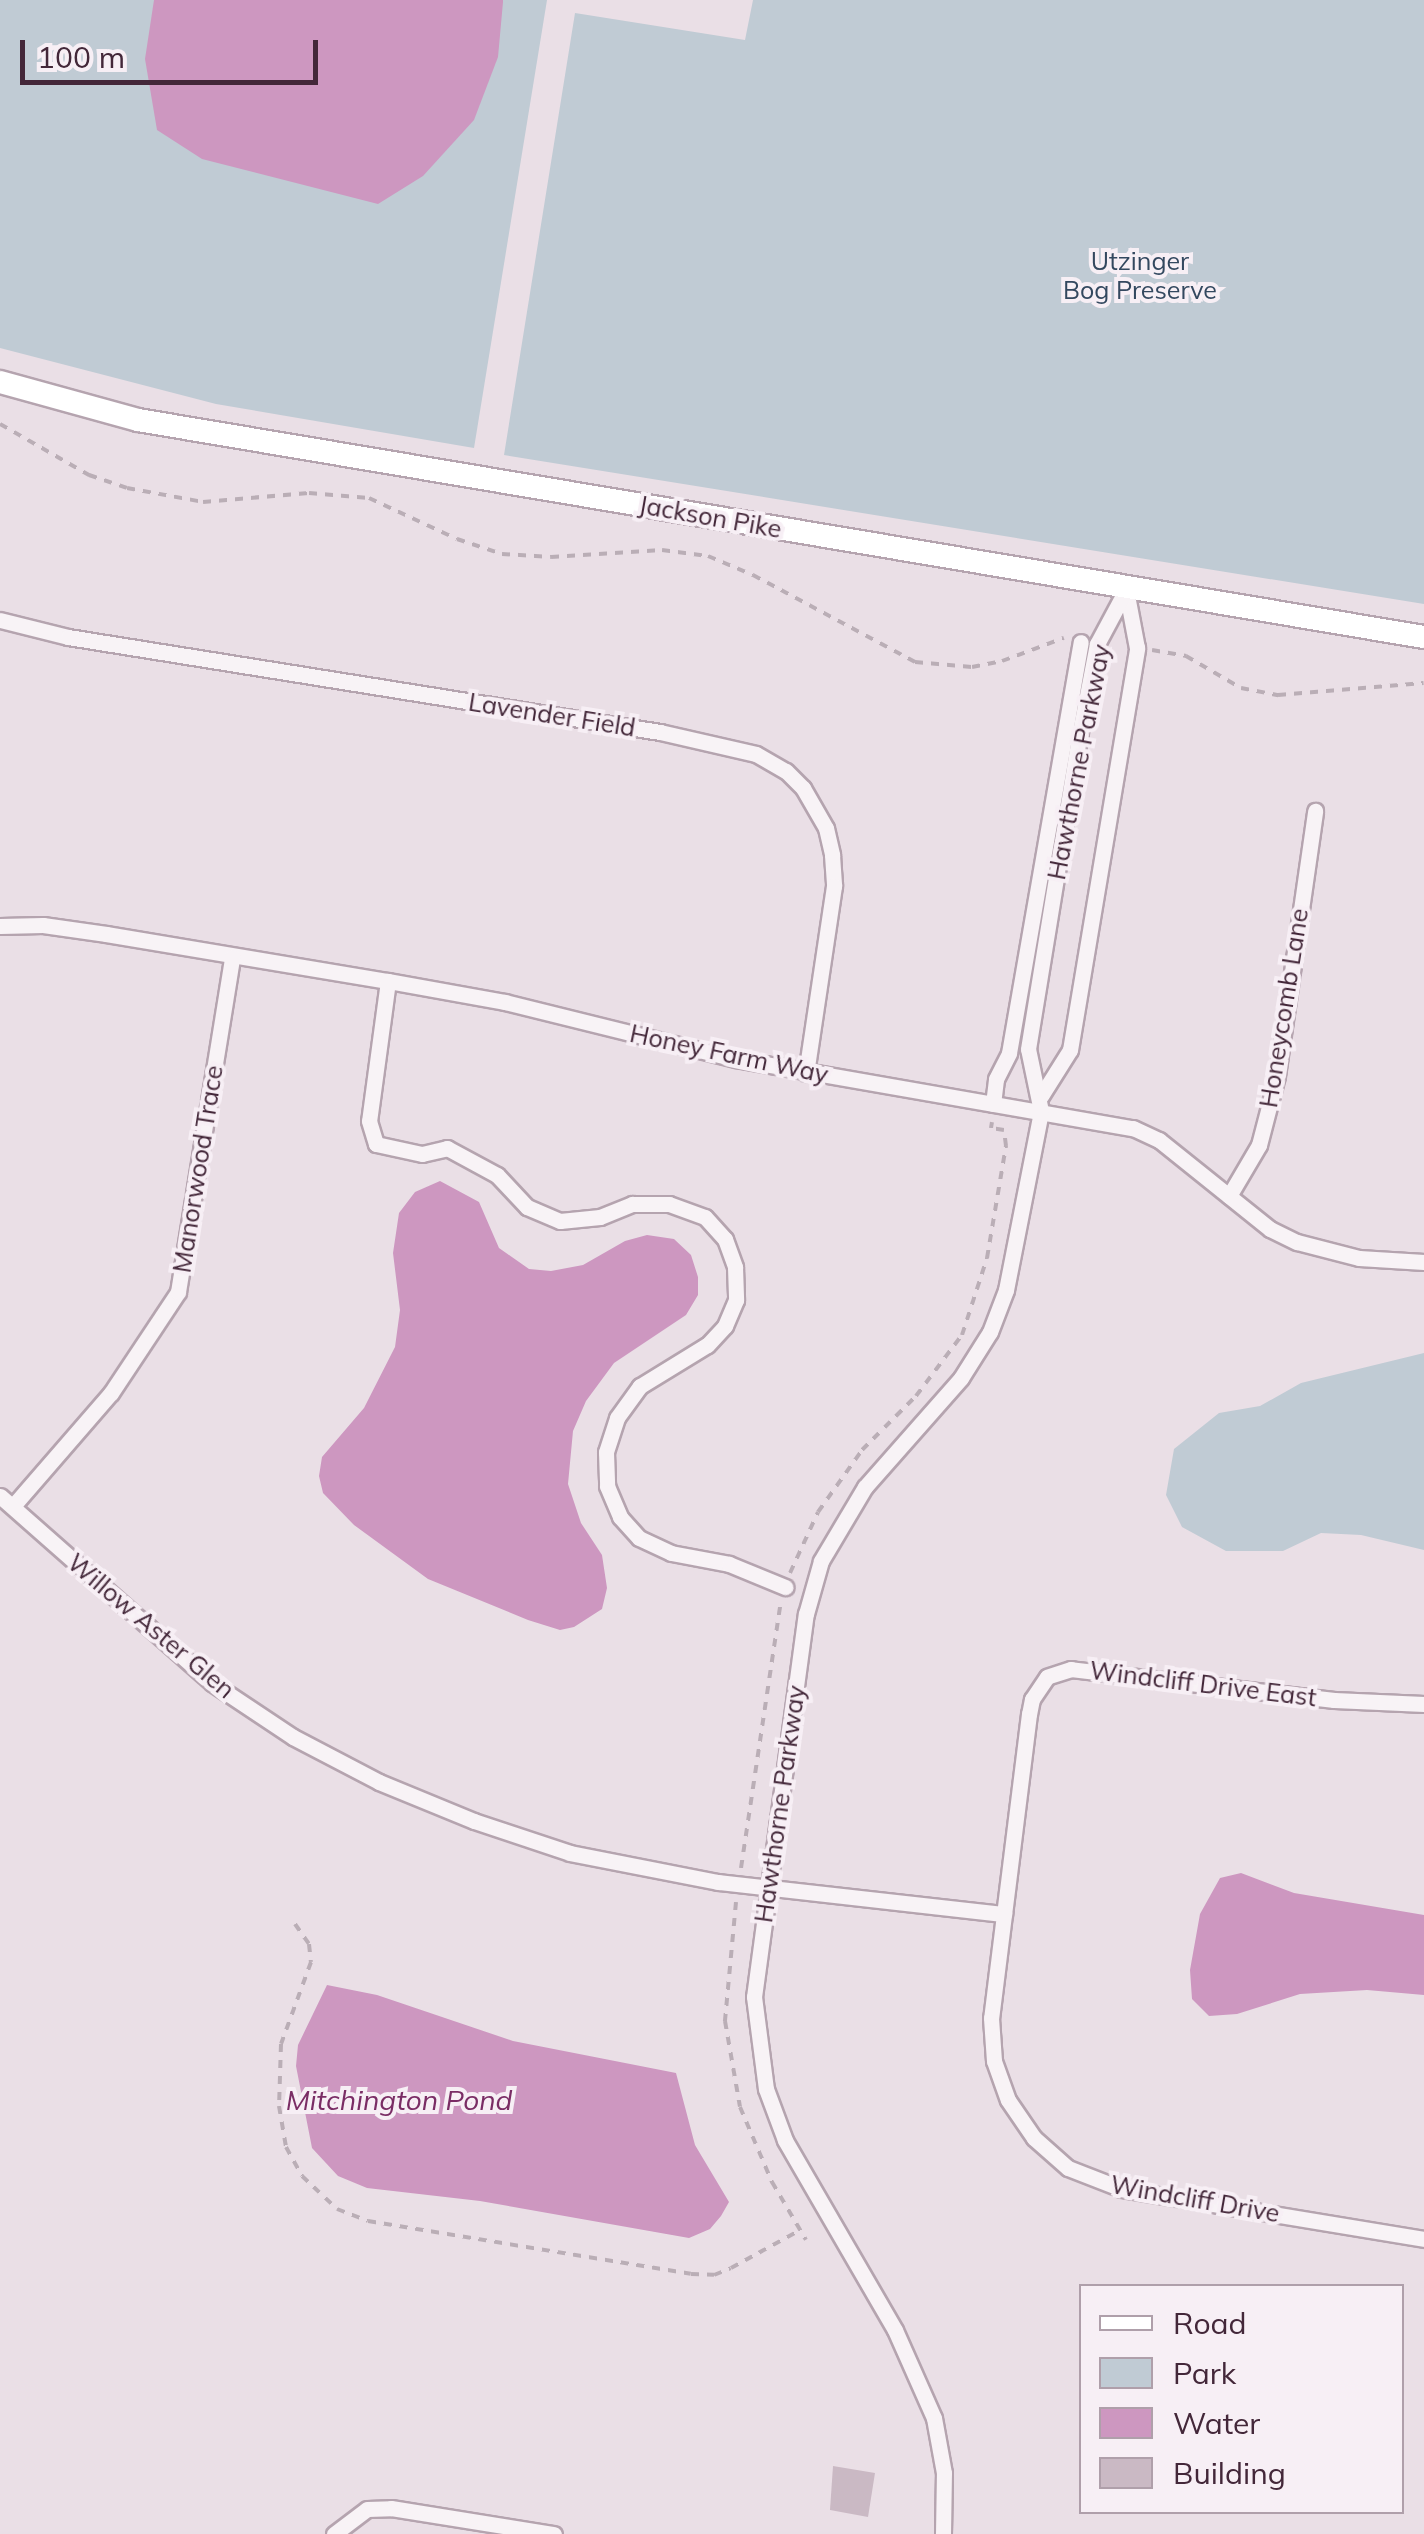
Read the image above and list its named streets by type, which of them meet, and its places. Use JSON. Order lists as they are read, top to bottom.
{
  "streets": {
    "main road": ["Jackson Pike"],
    "street": [
      "Lavender Field",
      "Hawthorne Parkway",
      "Honeycomb Lane",
      "Honey Farm Way",
      "Manorwood Trace",
      "Willow Aster Glen",
      "Windcliff Drive East",
      "Windcliff Drive"
    ]
  },
  "crossings": [
    ["Jackson Pike", "Hawthorne Parkway"],
    ["Lavender Field", "Honey Farm Way"],
    ["Hawthorne Parkway", "Honey Farm Way"],
    ["Hawthorne Parkway", "Willow Aster Glen"],
    ["Honeycomb Lane", "Honey Farm Way"],
    ["Honey Farm Way", "Manorwood Trace"],
    ["Manorwood Trace", "Willow Aster Glen"],
    ["Willow Aster Glen", "Windcliff Drive East"],
    ["Willow Aster Glen", "Windcliff Drive"],
    ["Windcliff Drive East", "Windcliff Drive"]
  ],
  "water": ["Mitchington Pond"],
  "parks": ["Utzinger Bog Preserve"],
  "legend": [
    "Road",
    "Park",
    "Water",
    "Building"
  ],
  "scale_bar": "100 m"
}
